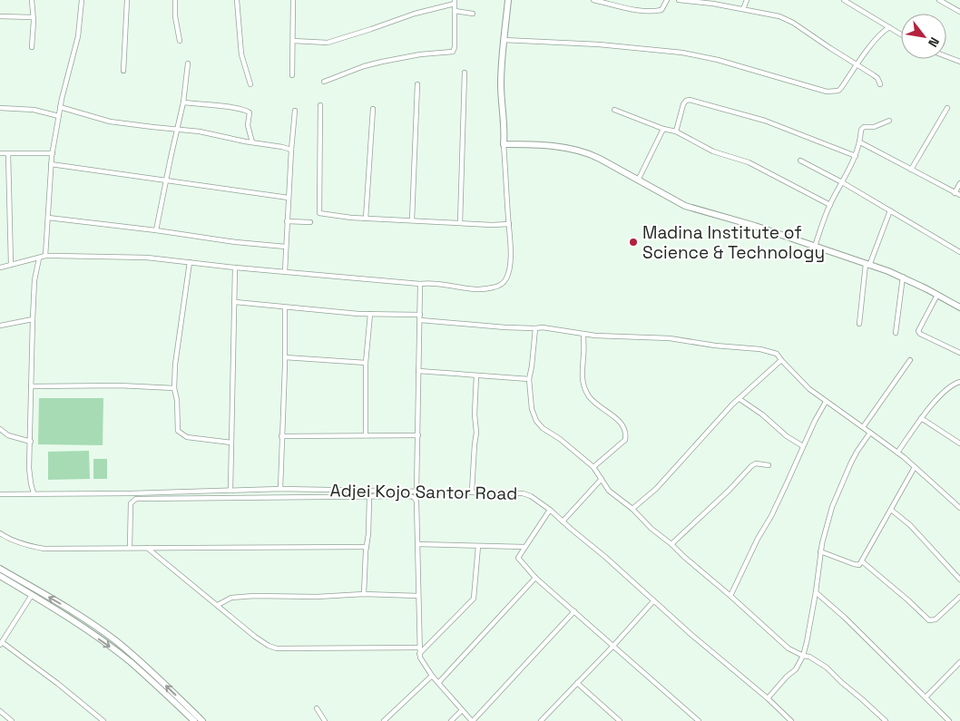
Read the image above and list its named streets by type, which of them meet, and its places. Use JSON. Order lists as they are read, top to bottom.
{
  "streets": {
    "street": ["Adjei Kojo Santor Road"]
  },
  "places": ["Madina Institute of Science & Technology"],
  "north": "bottom right"
}
